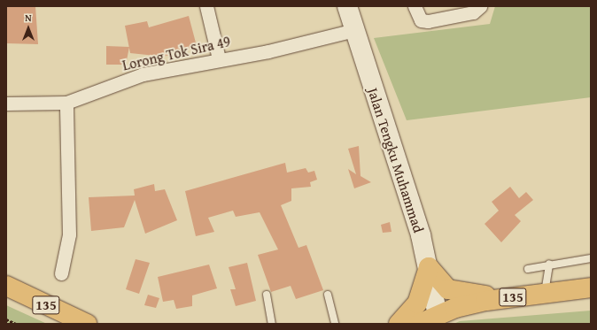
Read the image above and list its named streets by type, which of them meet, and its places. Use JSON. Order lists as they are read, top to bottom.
{
  "streets": {
    "main road": ["Jalan Tengku Muhammad", "135"],
    "street": ["Lorong Tok Sira 49"]
  },
  "crossings": [
    ["Lorong Tok Sira 49", "Jalan Tengku Muhammad"],
    ["Jalan Tengku Muhammad", "135"]
  ],
  "north": "top"
}
